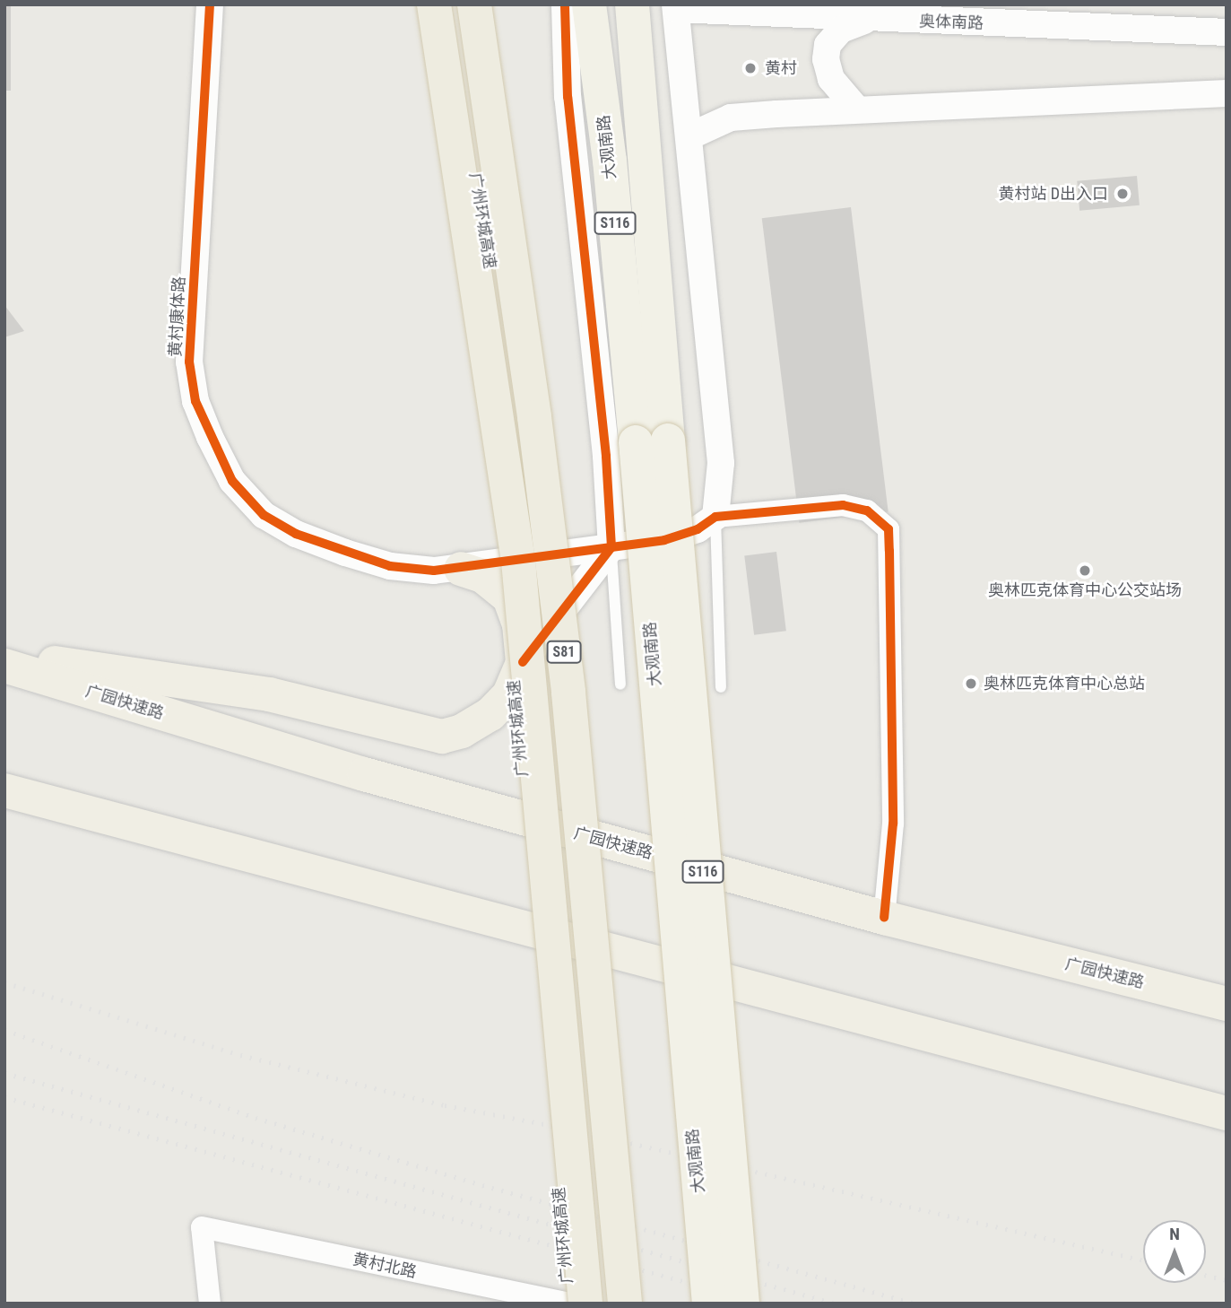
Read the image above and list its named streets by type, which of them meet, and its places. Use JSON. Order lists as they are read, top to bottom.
{
  "streets": {
    "highway": ["广州环城高速", "S81", "广园快速路"],
    "main road": ["大观南路", "S116"],
    "street": ["奥体南路", "黄村康体路", "黄村北路"]
  },
  "places": [
    "黄村",
    "黄村站 D出入口",
    "奥林匹克体育中心公交站场",
    "奥林匹克体育中心总站"
  ],
  "north": "top"
}
